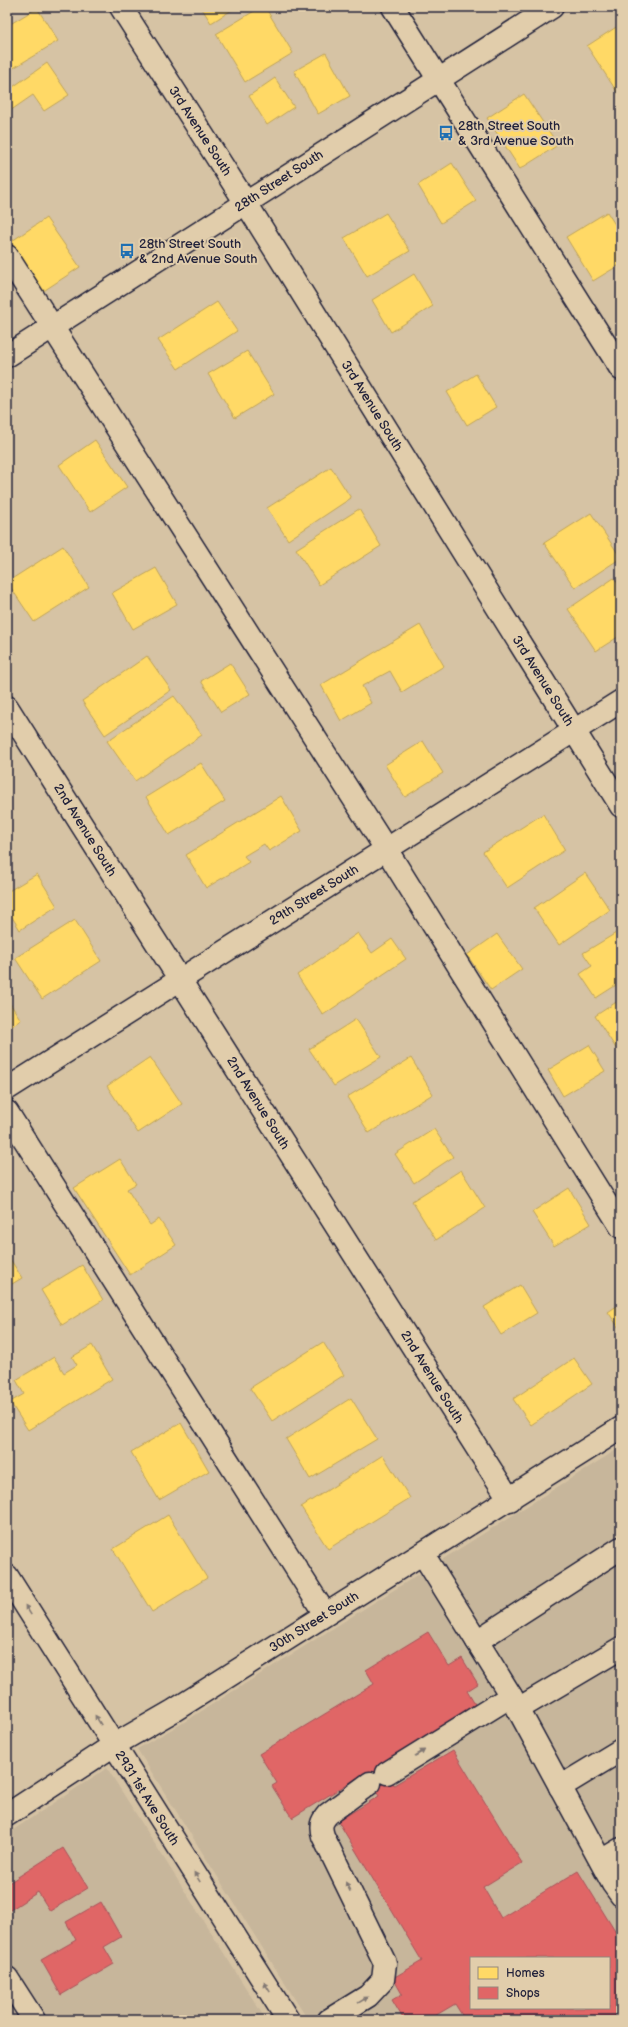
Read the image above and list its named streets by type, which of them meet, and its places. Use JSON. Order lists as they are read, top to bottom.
{
  "streets": {
    "street": [
      "3rd Avenue South",
      "28th Street South",
      "2nd Avenue South",
      "29th Street South",
      "30th Street South",
      "2931 1st Ave South"
    ]
  },
  "crossings": [
    ["3rd Avenue South", "28th Street South"],
    ["3rd Avenue South", "29th Street South"],
    ["2nd Avenue South", "29th Street South"],
    ["2nd Avenue South", "30th Street South"],
    ["30th Street South", "2931 1st Ave South"]
  ],
  "one_way": ["2931 1st Ave South"],
  "places": {
    "bus stop": ["28th Street South & 3rd Avenue South", "28th Street South & 2nd Avenue South"]
  },
  "legend": ["Homes", "Shops"]
}
